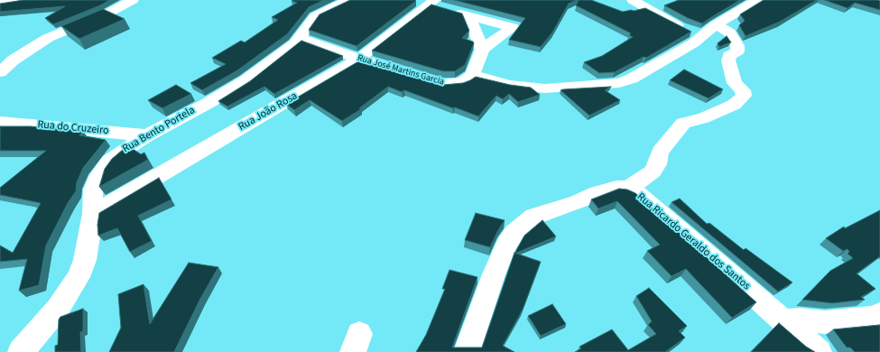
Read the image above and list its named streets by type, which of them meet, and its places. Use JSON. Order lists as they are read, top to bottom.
{
  "streets": {
    "street": [
      "Rua José Martins Garcia",
      "Rua João Rosa",
      "Rua do Cruzeiro",
      "Rua Bento Portela",
      "Rua Ricardo Geraldo dos Santos"
    ]
  },
  "crossings": [
    ["Rua José Martins Garcia", "Rua João Rosa"],
    ["Rua José Martins Garcia", "Rua Bento Portela"],
    ["Rua João Rosa", "Rua Bento Portela"],
    ["Rua do Cruzeiro", "Rua Bento Portela"]
  ]
}
